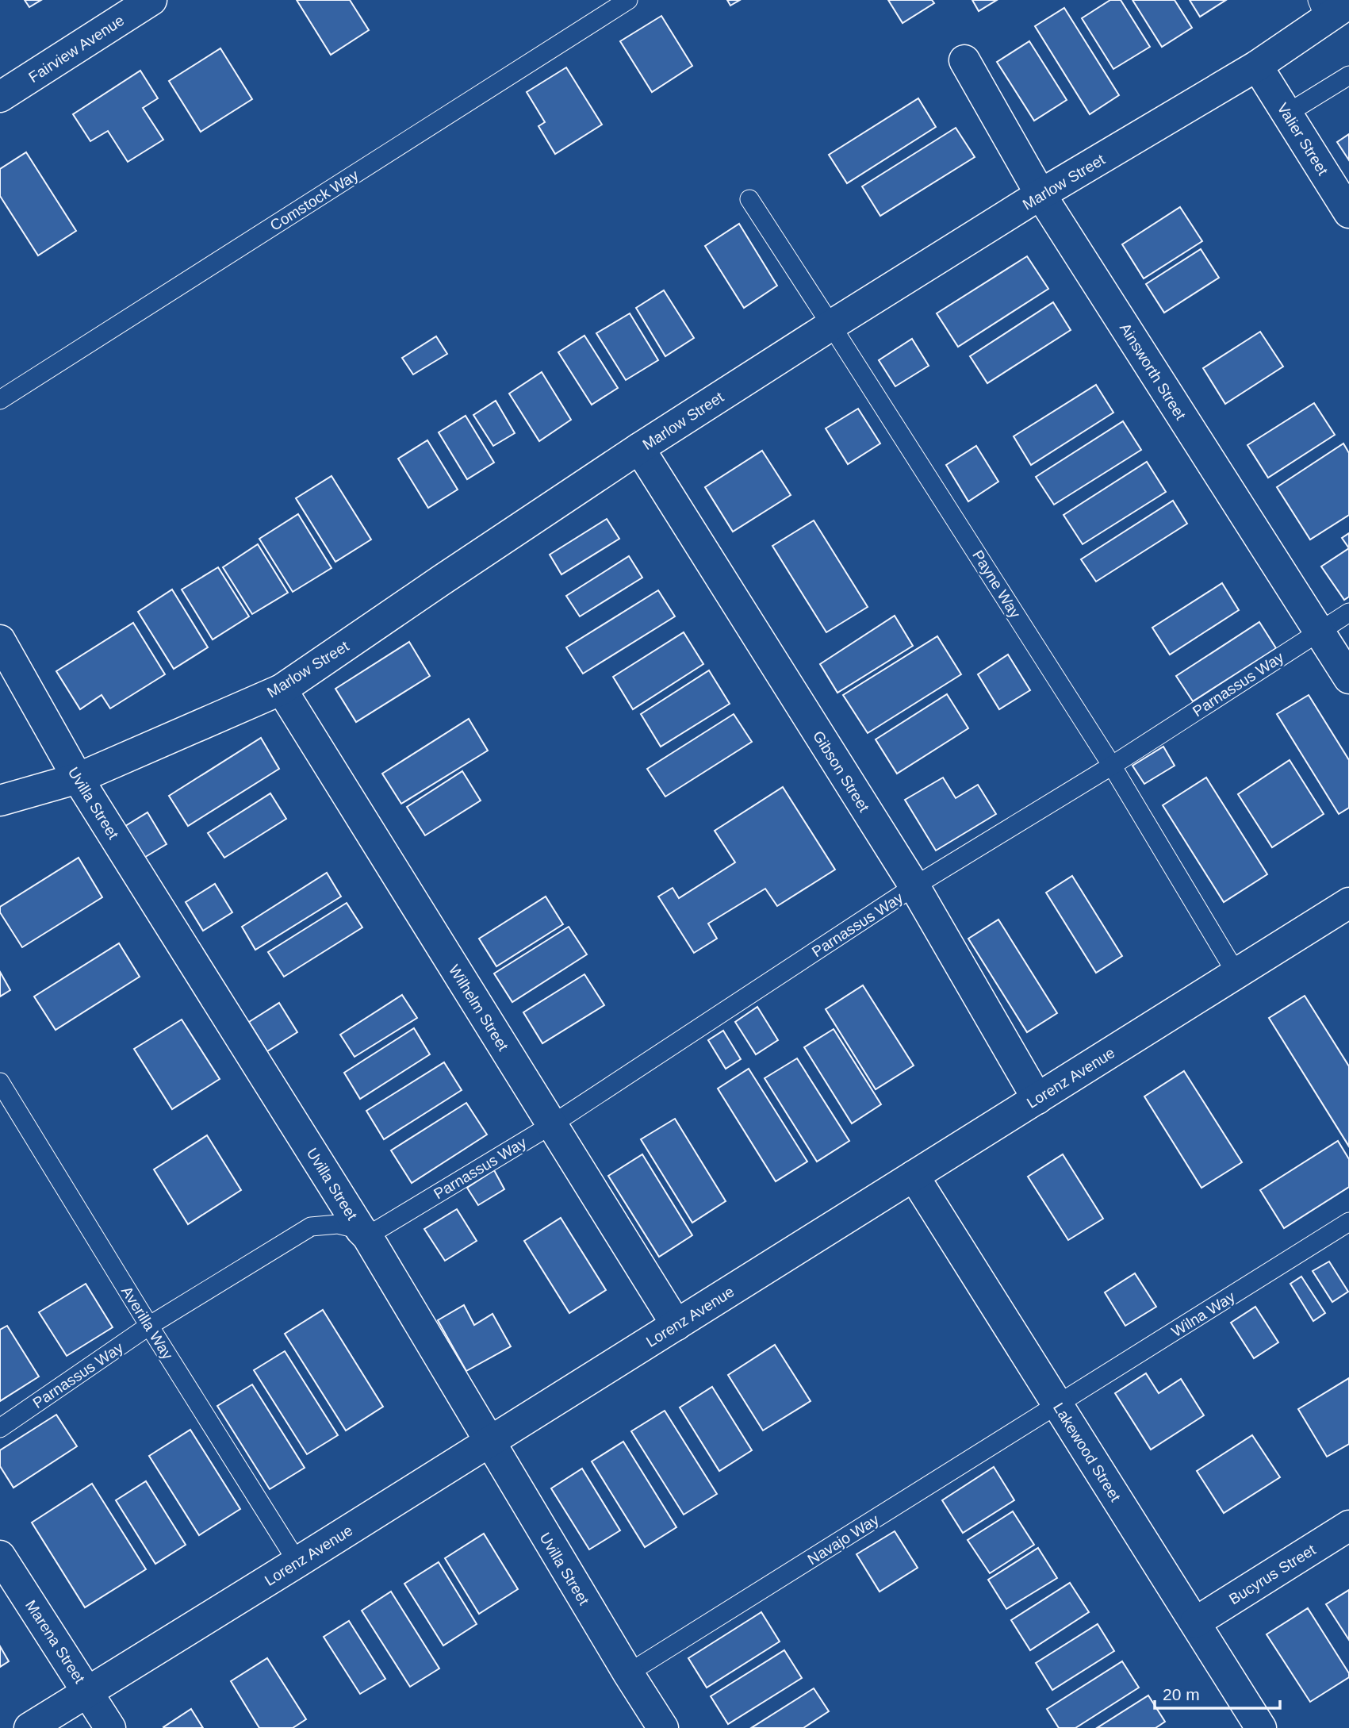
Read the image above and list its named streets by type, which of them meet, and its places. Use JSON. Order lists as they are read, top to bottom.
{
  "streets": {
    "street": [
      "Fairview Avenue",
      "Valier Street",
      "Marlow Street",
      "Ainsworth Street",
      "Gibson Street",
      "Uvilla Street",
      "Wilhelm Street",
      "Lorenz Avenue",
      "Lakewood Street",
      "Bucyrus Street",
      "Marena Street"
    ],
    "lane": [
      "Comstock Way",
      "Payne Way",
      "Parnassus Way",
      "Wilna Way",
      "Averilla Way",
      "Navajo Way"
    ]
  },
  "crossings": [
    ["Valier Street", "Marlow Street"],
    ["Marlow Street", "Ainsworth Street"],
    ["Marlow Street", "Payne Way"],
    ["Marlow Street", "Gibson Street"],
    ["Marlow Street", "Uvilla Street"],
    ["Marlow Street", "Wilhelm Street"],
    ["Ainsworth Street", "Parnassus Way"],
    ["Payne Way", "Parnassus Way"],
    ["Payne Way", "Lorenz Avenue"],
    ["Parnassus Way", "Gibson Street"],
    ["Parnassus Way", "Uvilla Street"],
    ["Parnassus Way", "Wilhelm Street"],
    ["Parnassus Way", "Averilla Way"],
    ["Gibson Street", "Lorenz Avenue"],
    ["Uvilla Street", "Lorenz Avenue"],
    ["Uvilla Street", "Navajo Way"],
    ["Wilhelm Street", "Lorenz Avenue"],
    ["Lorenz Avenue", "Averilla Way"],
    ["Lorenz Avenue", "Lakewood Street"],
    ["Lorenz Avenue", "Marena Street"],
    ["Wilna Way", "Lakewood Street"],
    ["Wilna Way", "Navajo Way"],
    ["Lakewood Street", "Navajo Way"],
    ["Lakewood Street", "Bucyrus Street"]
  ],
  "scale_bar": "20 m"
}
